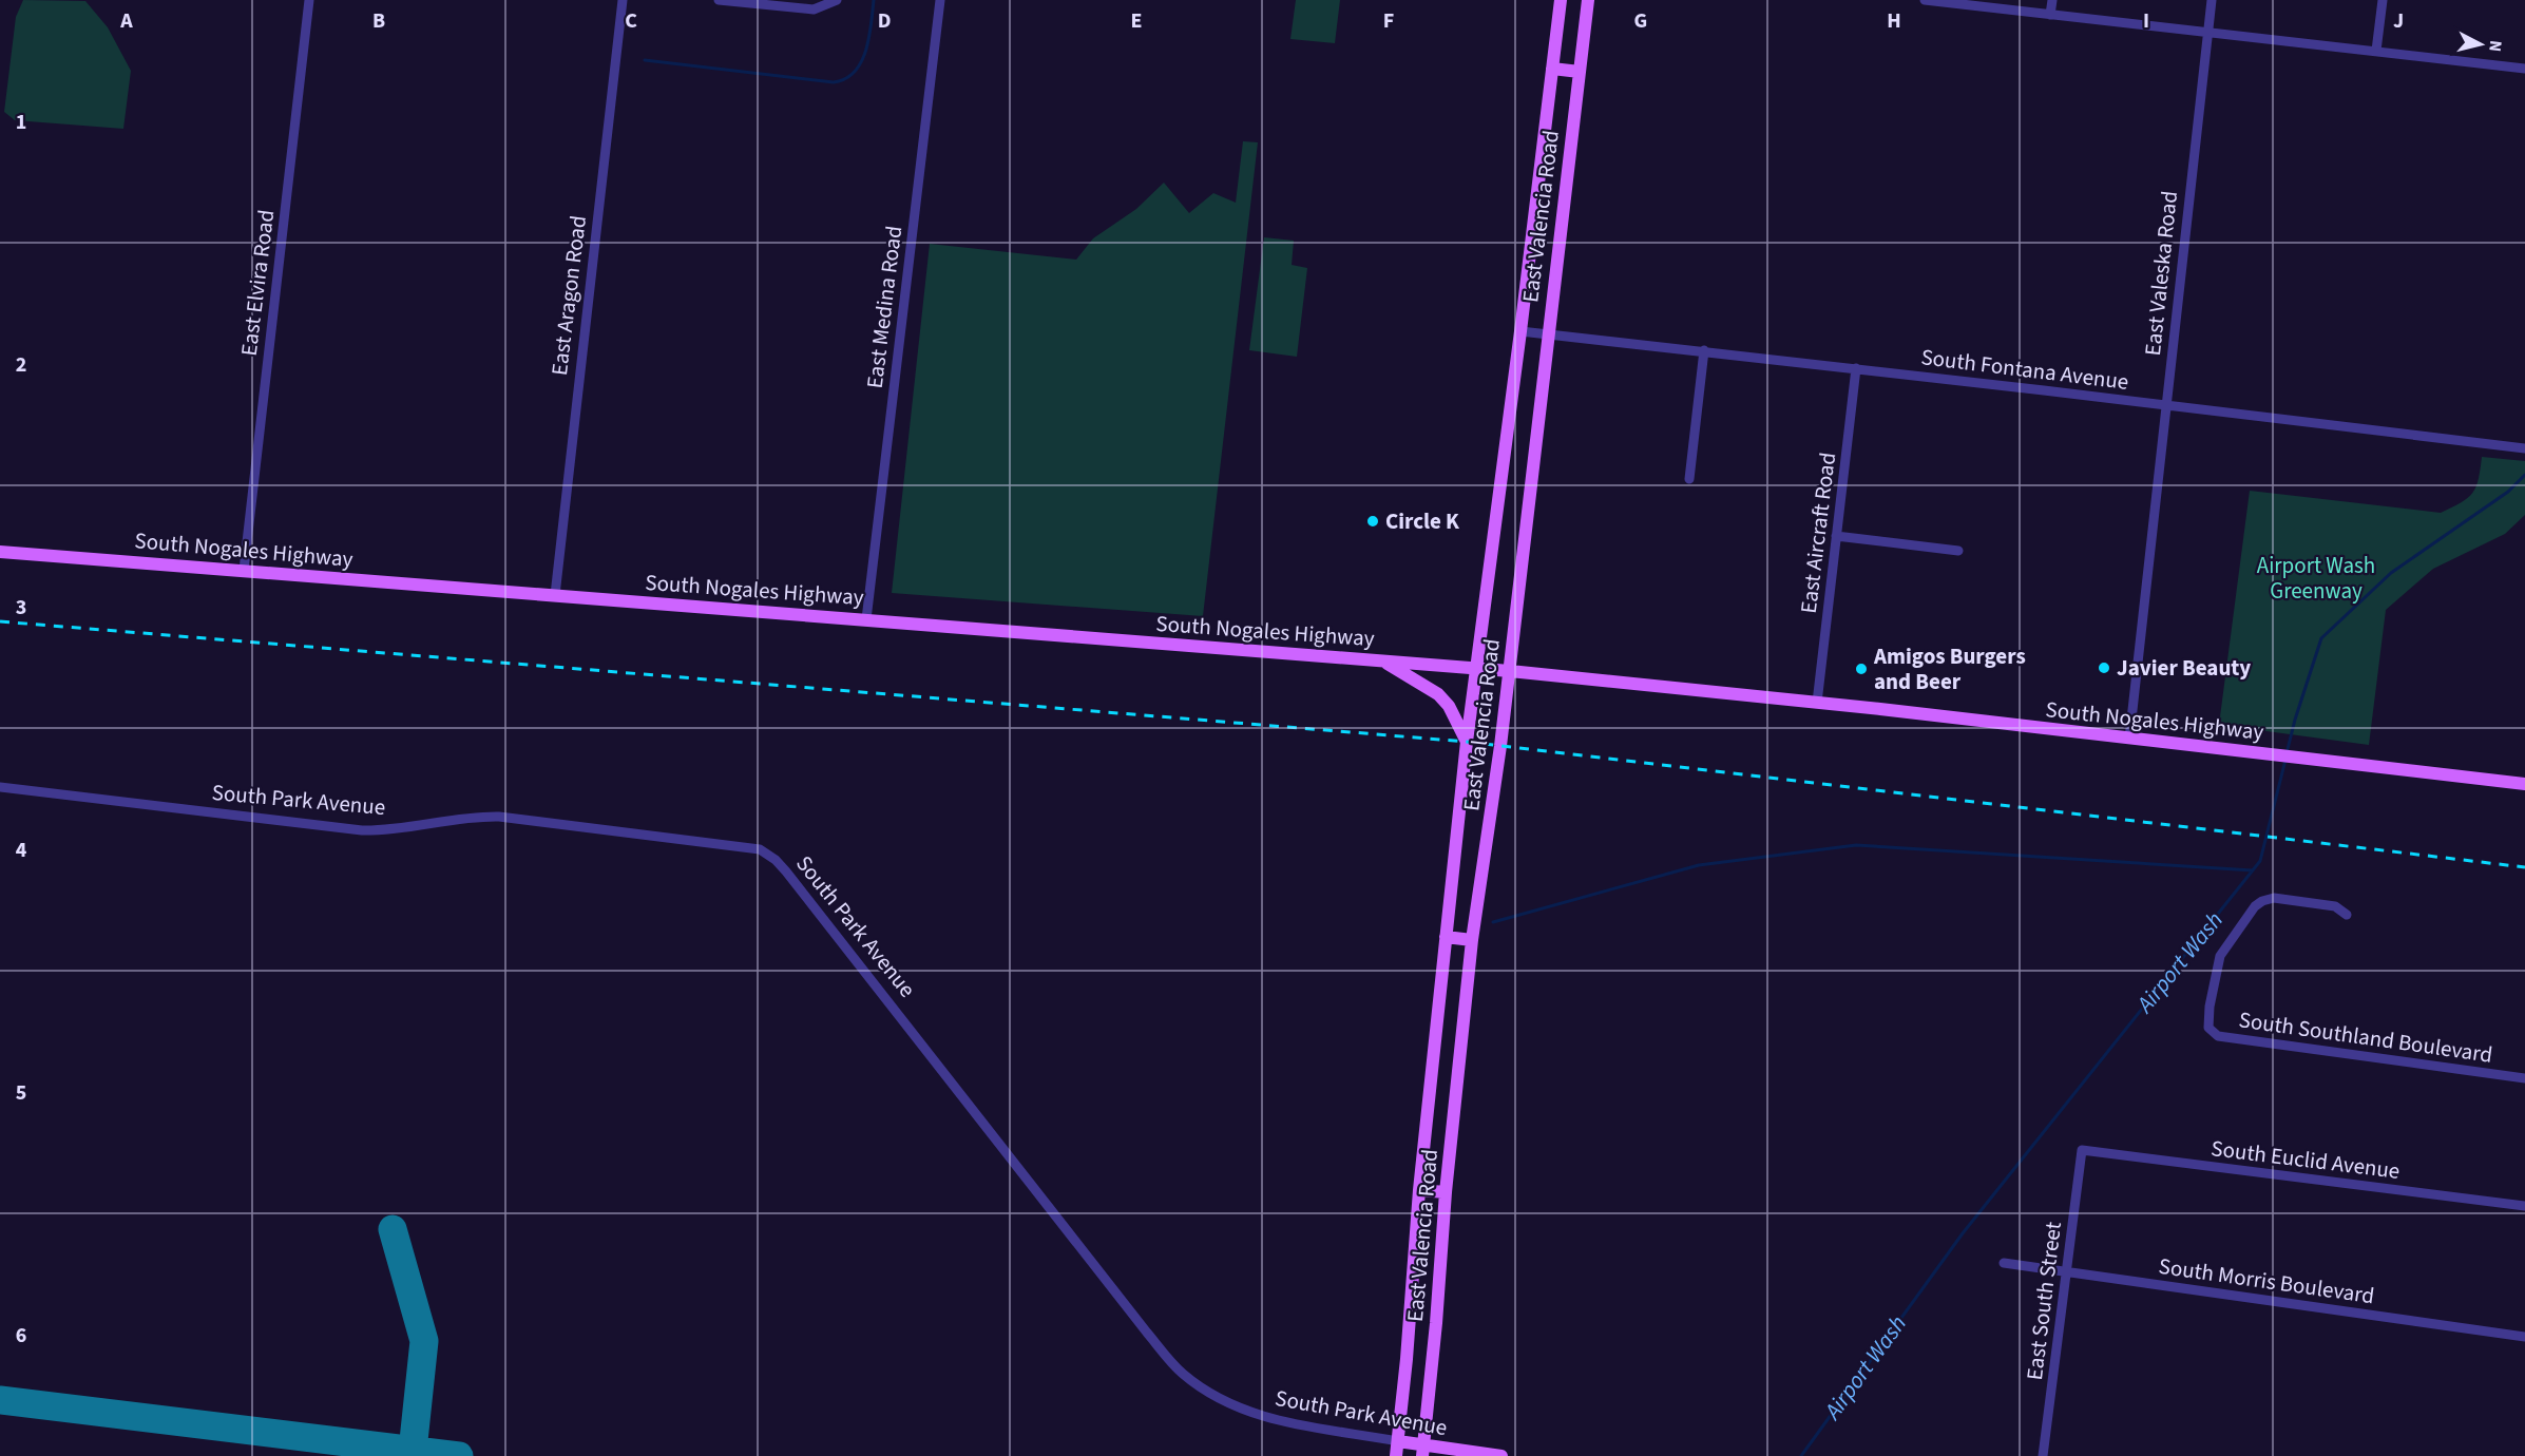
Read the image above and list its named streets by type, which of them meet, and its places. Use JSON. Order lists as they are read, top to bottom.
{
  "streets": {
    "main road": ["East Valencia Road", "South Nogales Highway", "South Park Avenue"],
    "street": [
      "East Valeska Road",
      "East Elvira Road",
      "East Aragon Road",
      "East Medina Road",
      "South Fontana Avenue",
      "East Aircraft Road",
      "South Southland Boulevard",
      "South Euclid Avenue",
      "South Morris Boulevard",
      "East South Street"
    ]
  },
  "crossings": [
    ["East Valencia Road", "South Fontana Avenue"],
    ["East Valencia Road", "South Nogales Highway"],
    ["East Valencia Road", "South Park Avenue"],
    ["East Valeska Road", "South Fontana Avenue"],
    ["East Valeska Road", "South Nogales Highway"],
    ["East Elvira Road", "South Nogales Highway"],
    ["East Aragon Road", "South Nogales Highway"],
    ["East Medina Road", "South Nogales Highway"],
    ["South Fontana Avenue", "East Aircraft Road"],
    ["East Aircraft Road", "South Nogales Highway"],
    ["South Euclid Avenue", "East South Street"],
    ["South Morris Boulevard", "East South Street"]
  ],
  "water": ["Airport Wash"],
  "parks": ["Airport Wash Greenway"],
  "places": ["Circle K", "Javier Beauty", "Amigos Burgers and Beer"],
  "north": "right",
  "grid": {
    "columns": [
      "A",
      "B",
      "C",
      "D",
      "E",
      "F",
      "G",
      "H",
      "I",
      "J"
    ],
    "rows": [
      "1",
      "2",
      "3",
      "4",
      "5",
      "6"
    ]
  }
}
